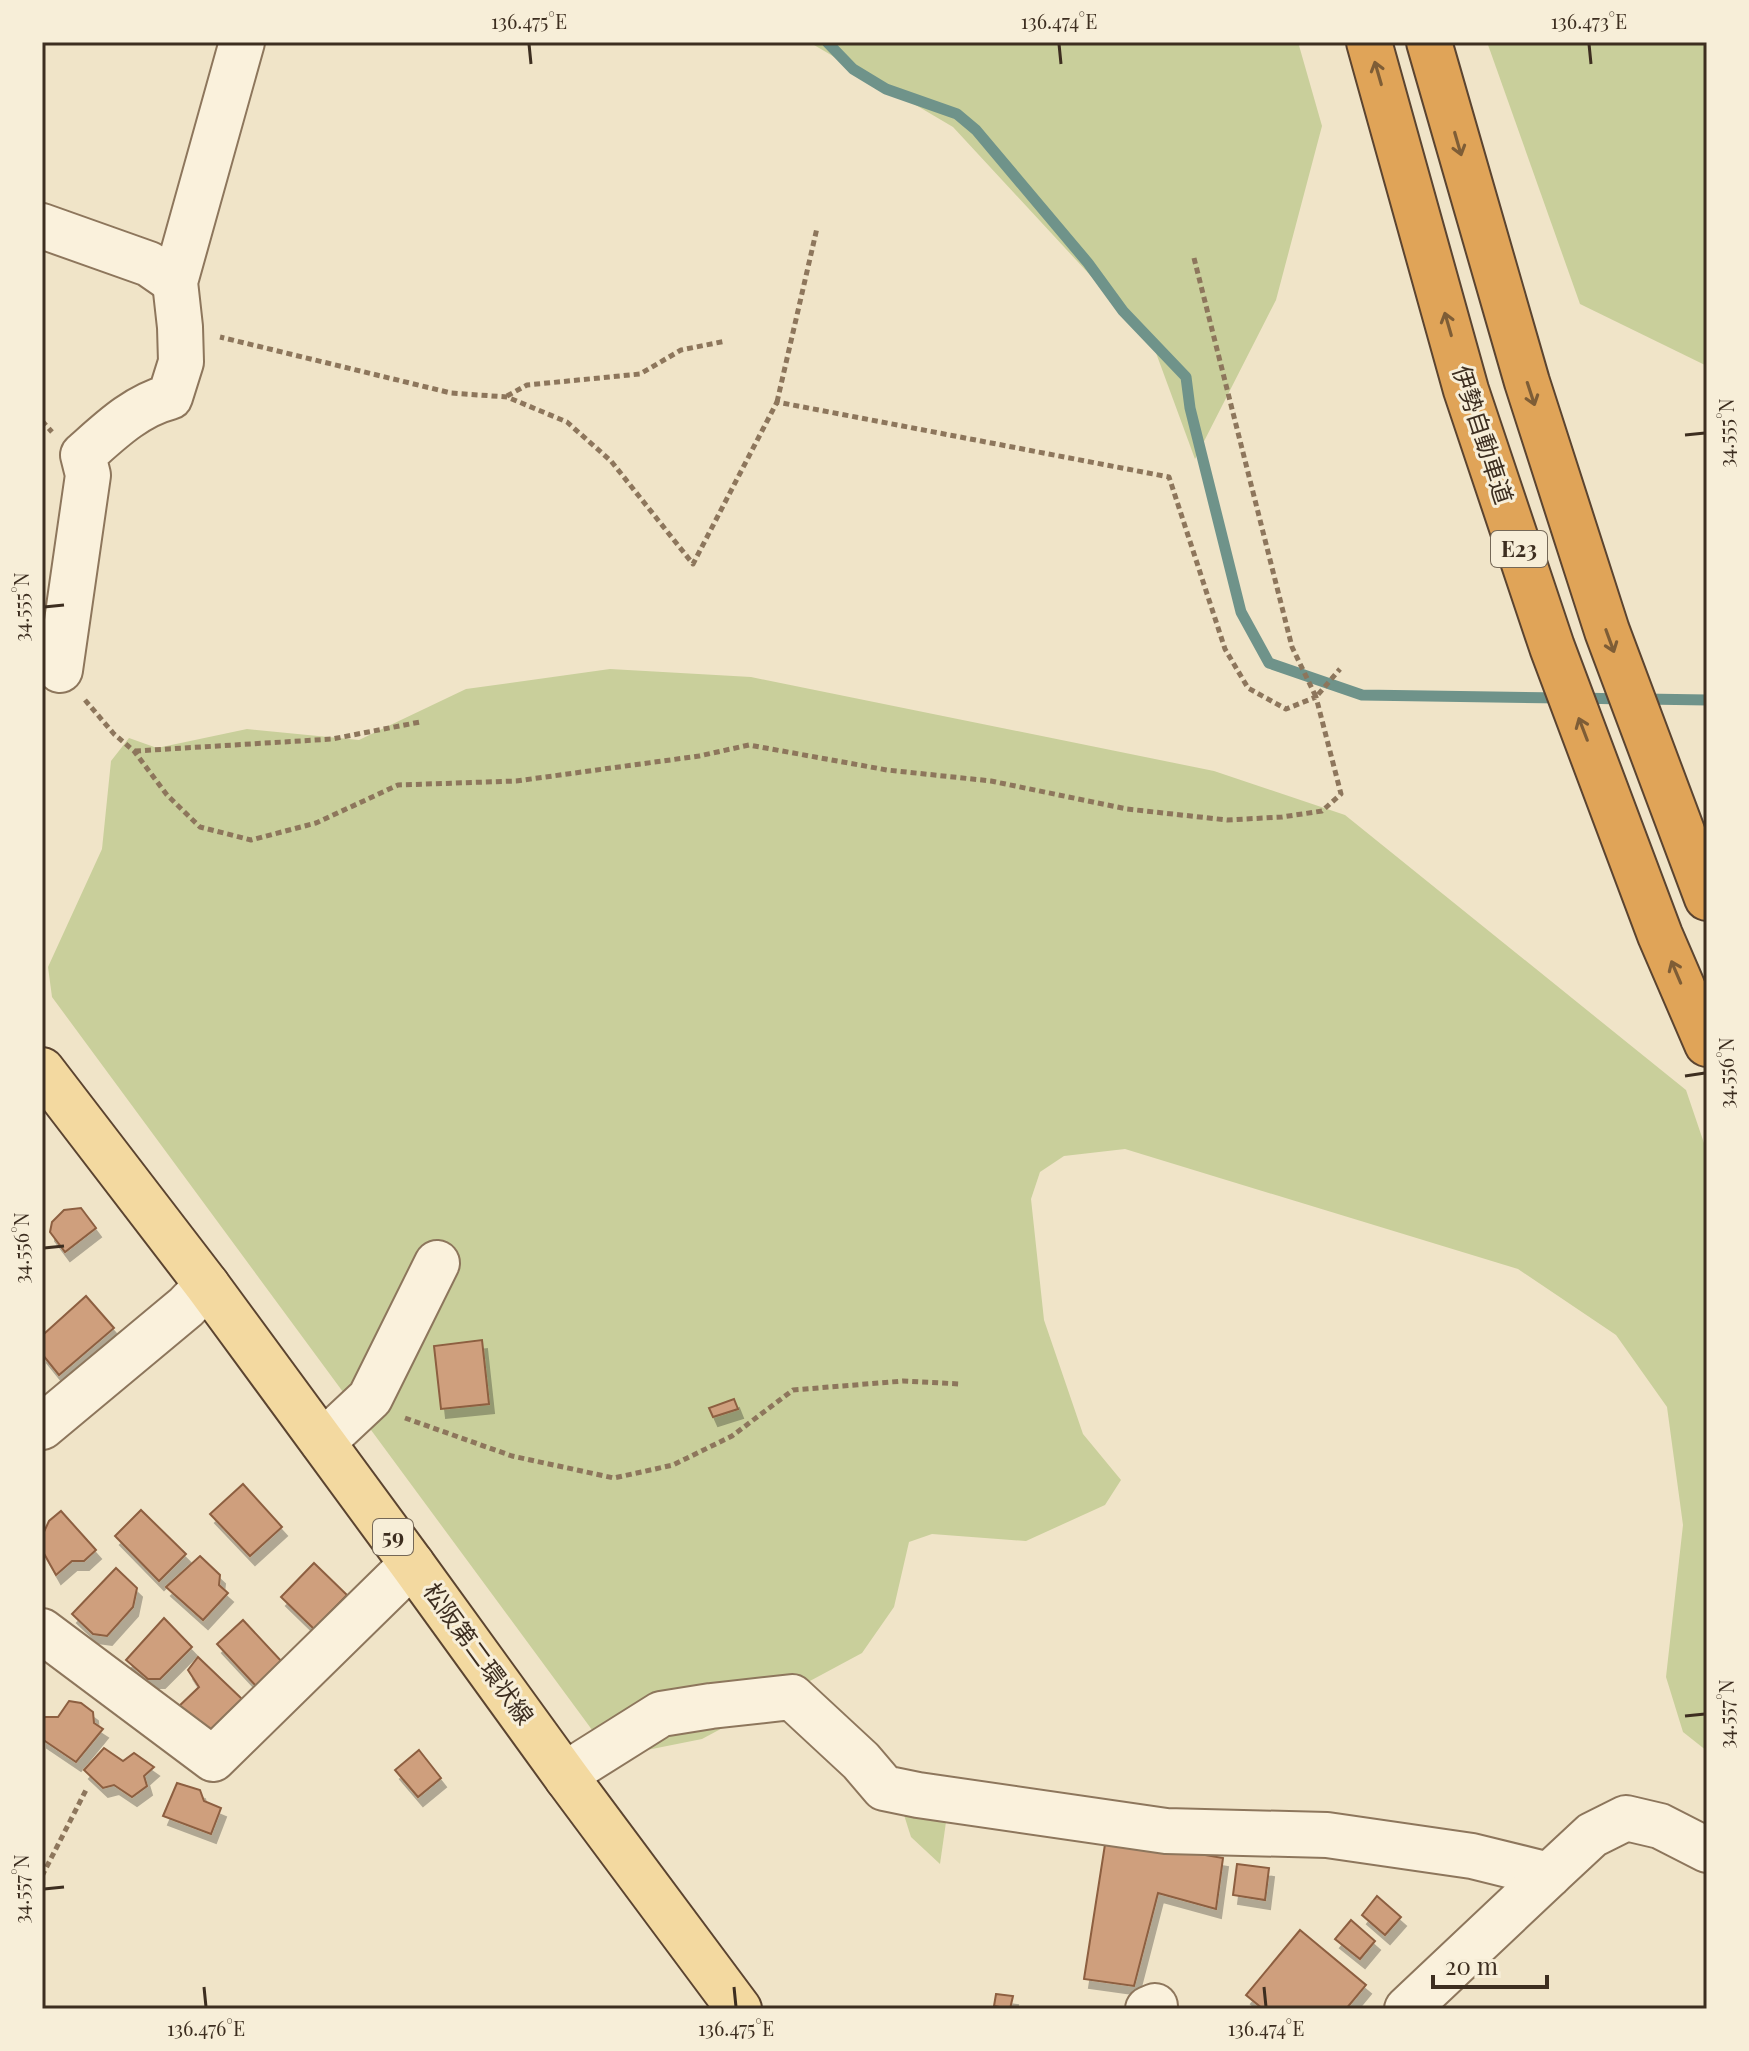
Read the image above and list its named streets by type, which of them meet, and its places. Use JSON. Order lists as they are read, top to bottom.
{
  "streets": {
    "highway": ["伊勢自動車道", "E23"],
    "main road": ["59", "松阪第二環状線"]
  },
  "scale_bar": "20 m",
  "coordinates": [
    "136.475°E",
    "136.474°E",
    "136.473°E",
    "34.555°N",
    "34.556°N",
    "34.557°N",
    "136.476°E"
  ]
}
